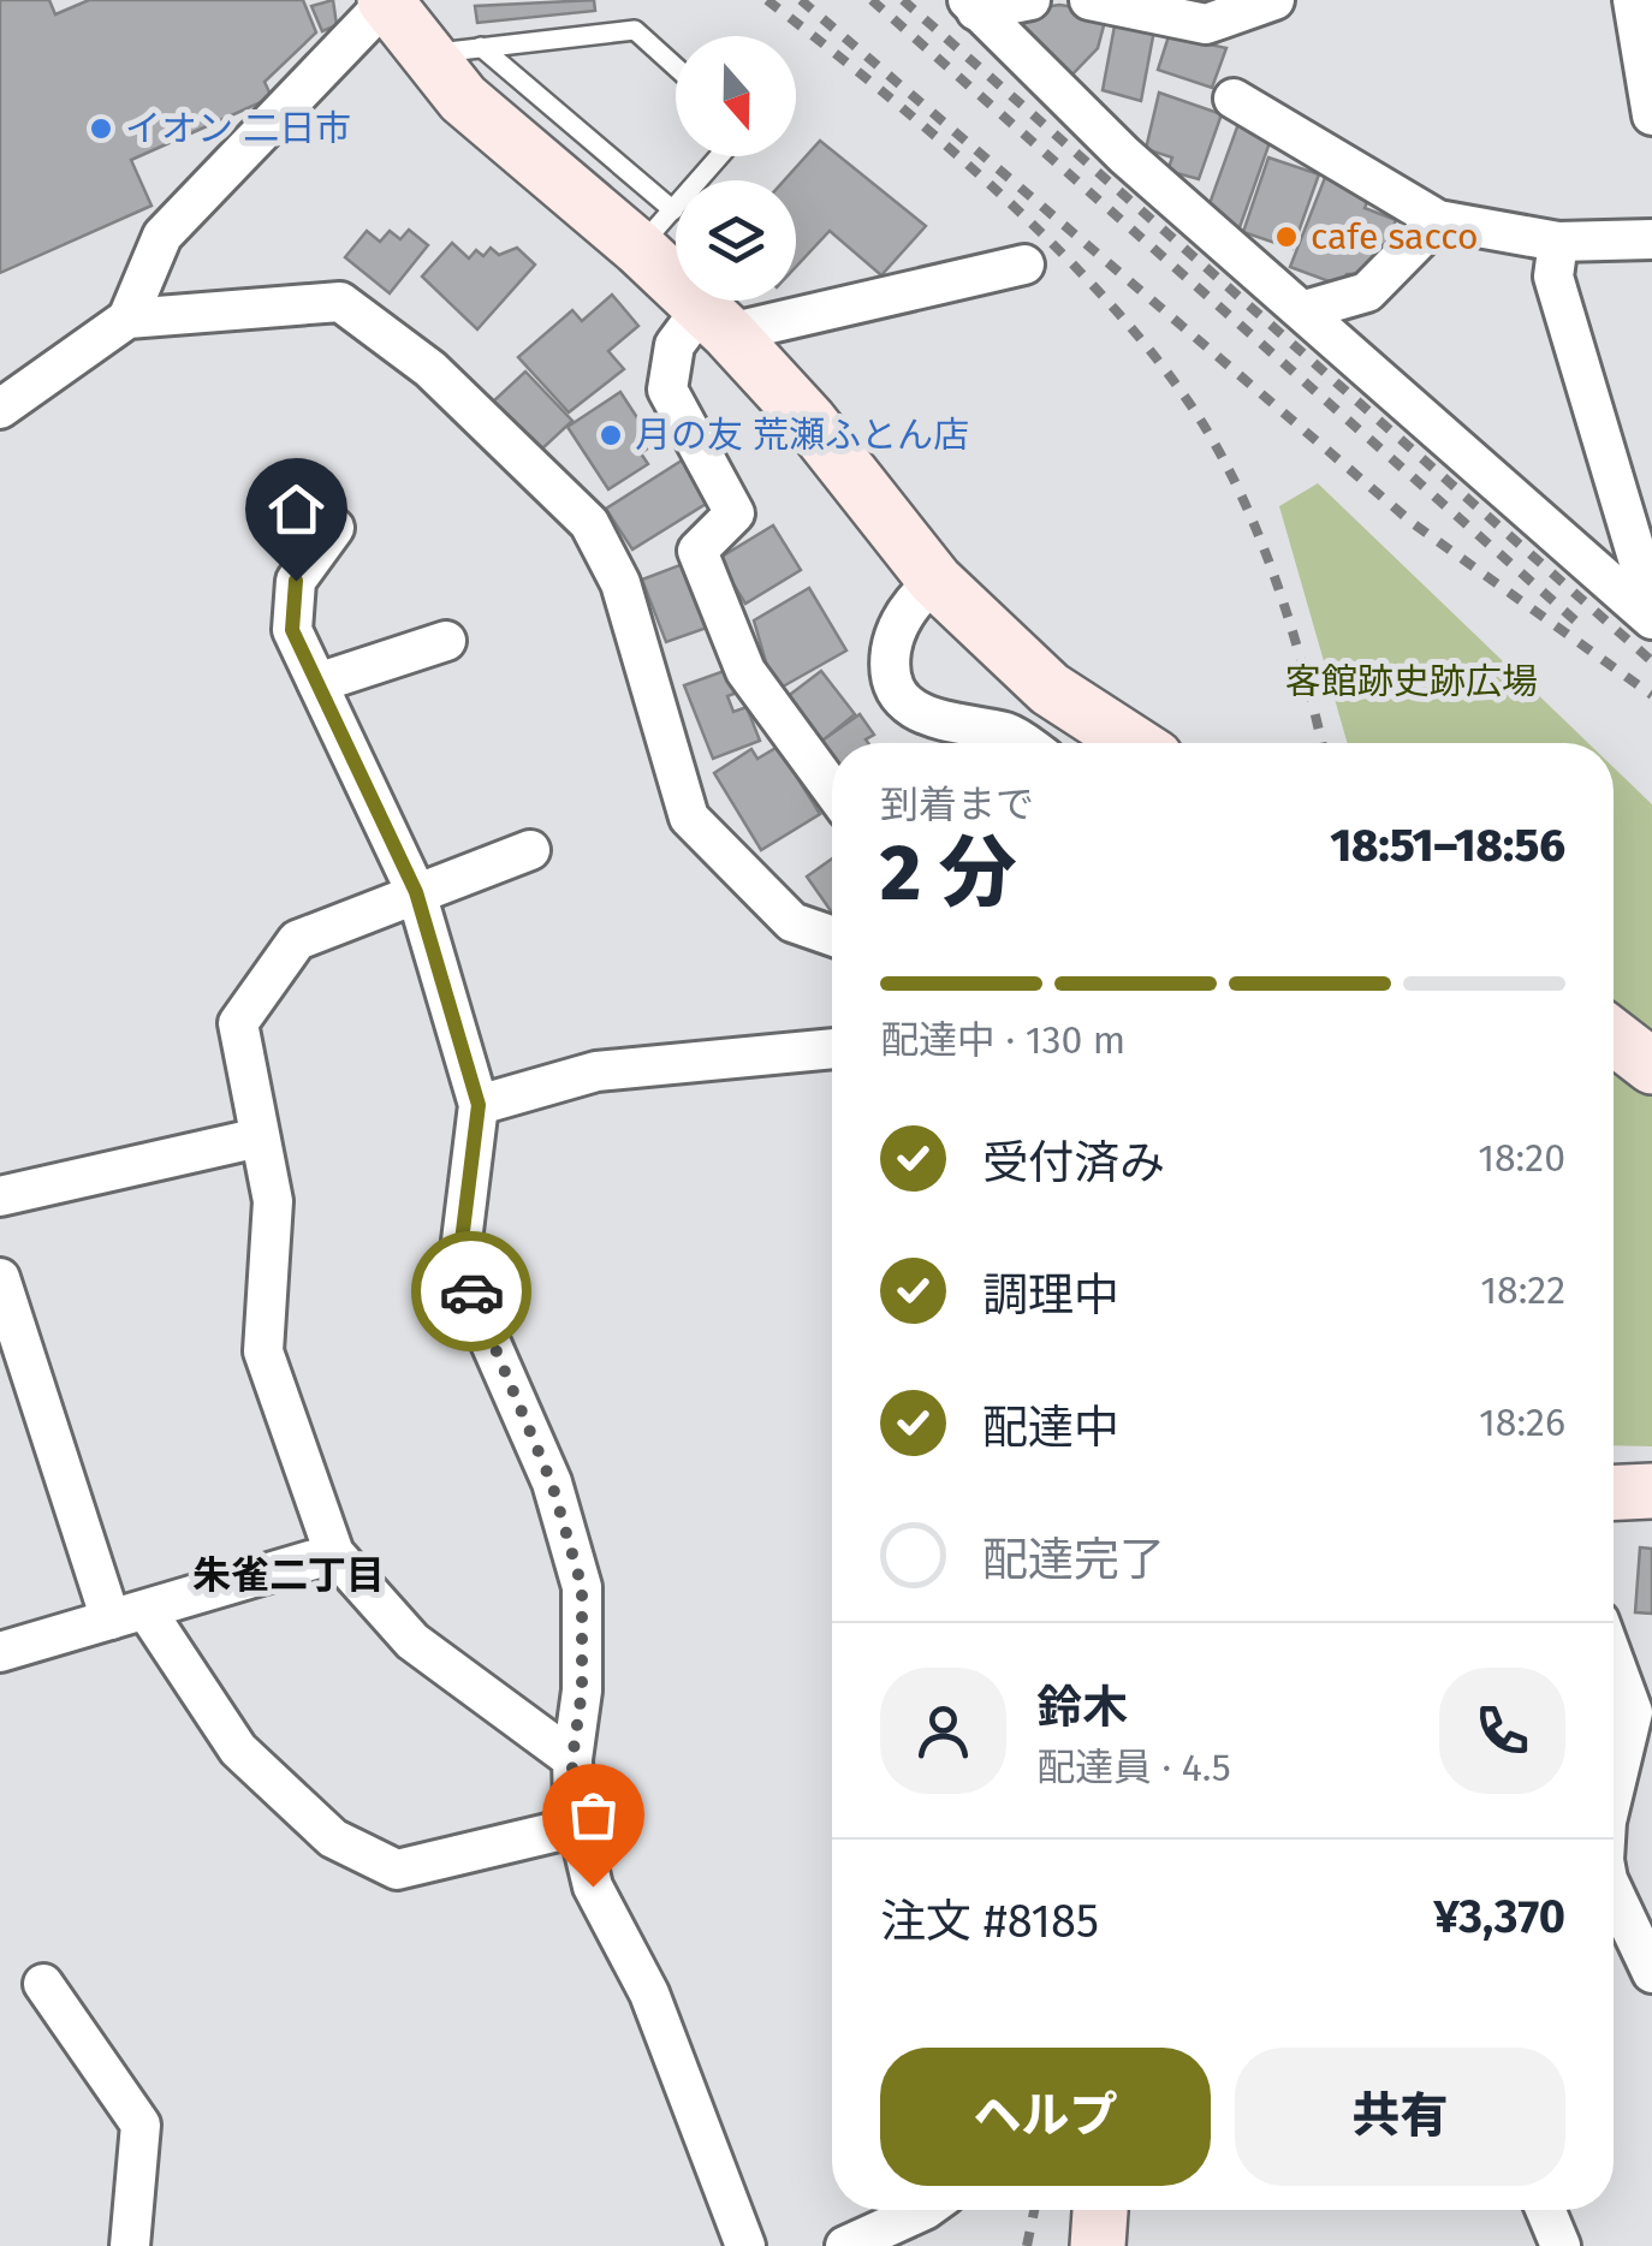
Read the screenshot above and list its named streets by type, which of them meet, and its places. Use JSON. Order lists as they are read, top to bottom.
{
  "districts": ["朱雀二丁目"],
  "parks": ["客館跡史跡広場"],
  "places": ["イオン 二日市", "cafe sacco", "月の友 荒瀬ふとん店"],
  "north": "bottom",
  "page": {
    "heading": ["2 分", "到着まで", "18:51–18:56"],
    "panel": [
      "鈴木",
      "配達員 · 4.5",
      "注文 #8185",
      "¥3,370"
    ],
    "bar": "配達中 · 130 m",
    "list": [
      ["受付済み", "18:20"],
      ["調理中", "18:22"],
      ["配達中", "18:26"],
      "配達完了"
    ],
    "buttons": ["ヘルプ", "共有"]
  }
}
